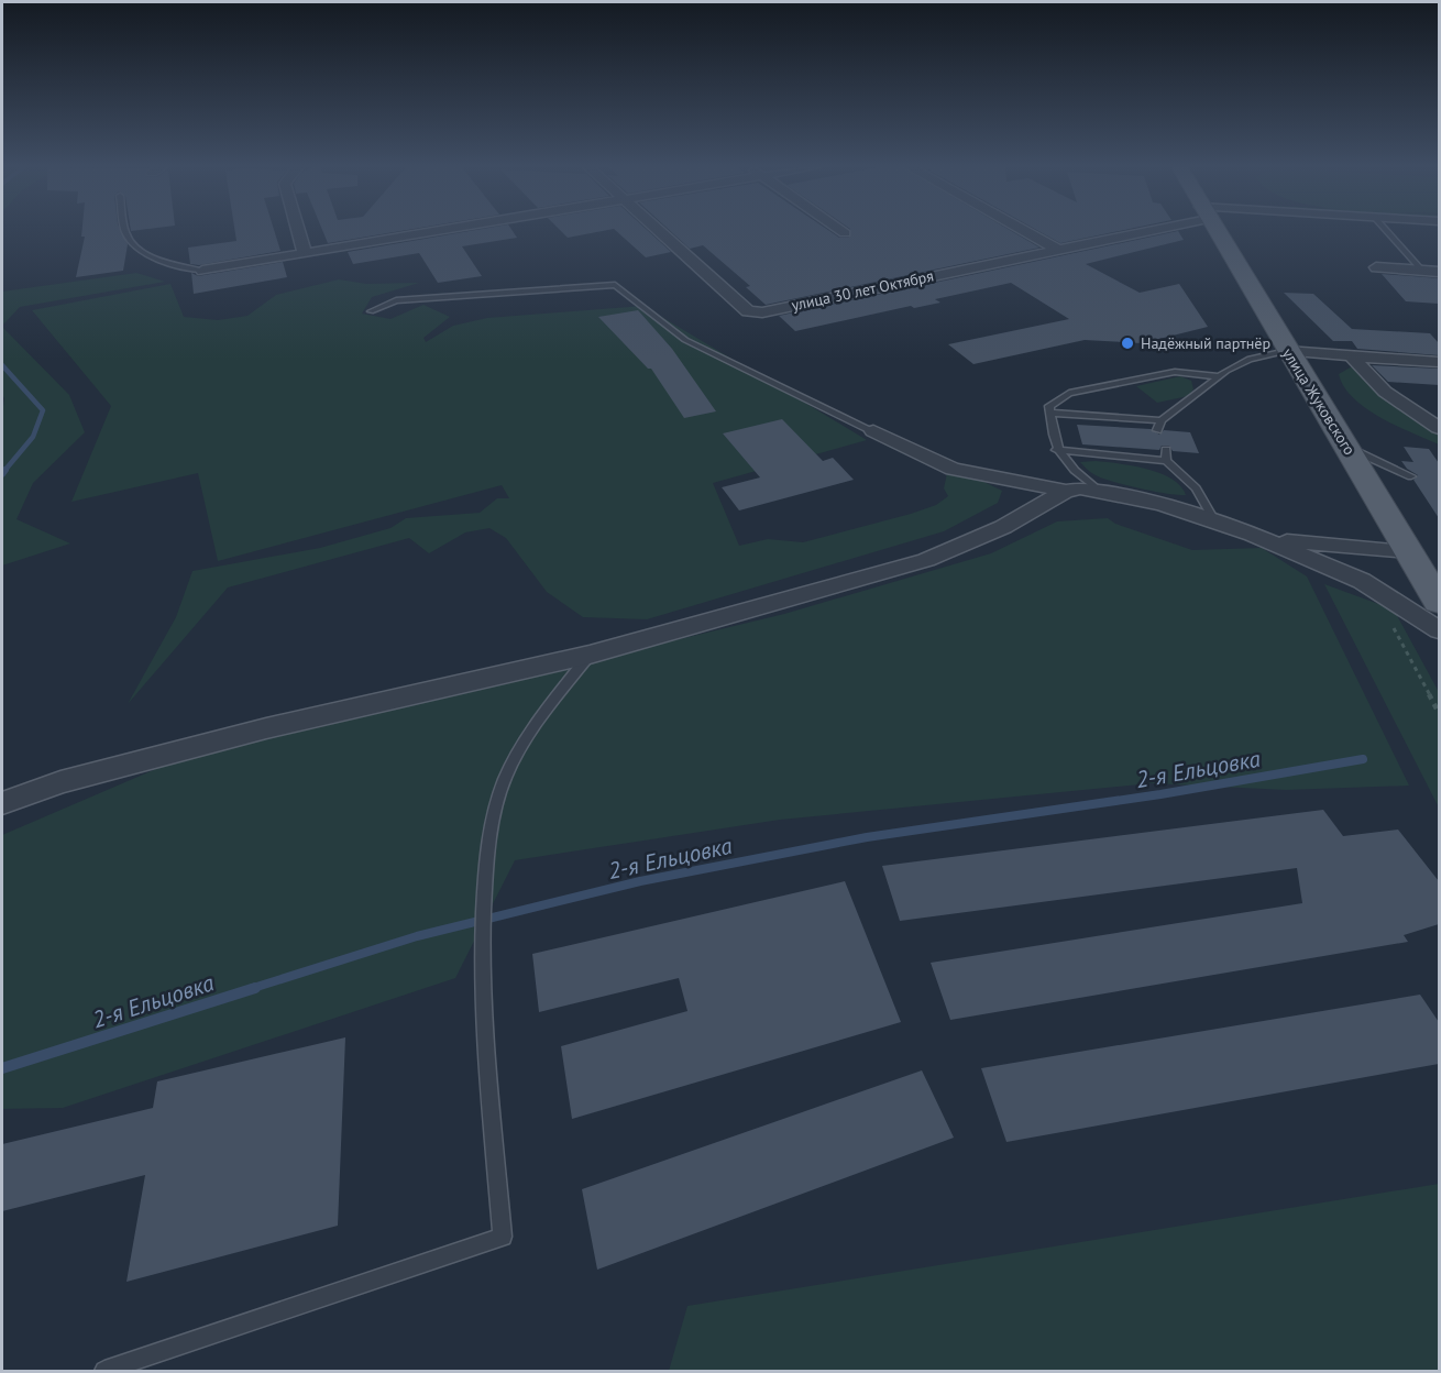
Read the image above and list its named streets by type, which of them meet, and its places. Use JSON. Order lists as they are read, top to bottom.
{
  "streets": {
    "main road": ["улица Жуковского"],
    "street": ["улица 30 лет Октября"]
  },
  "water": ["2-я Ельцовка"],
  "places": ["Надёжный партнёр"]
}
